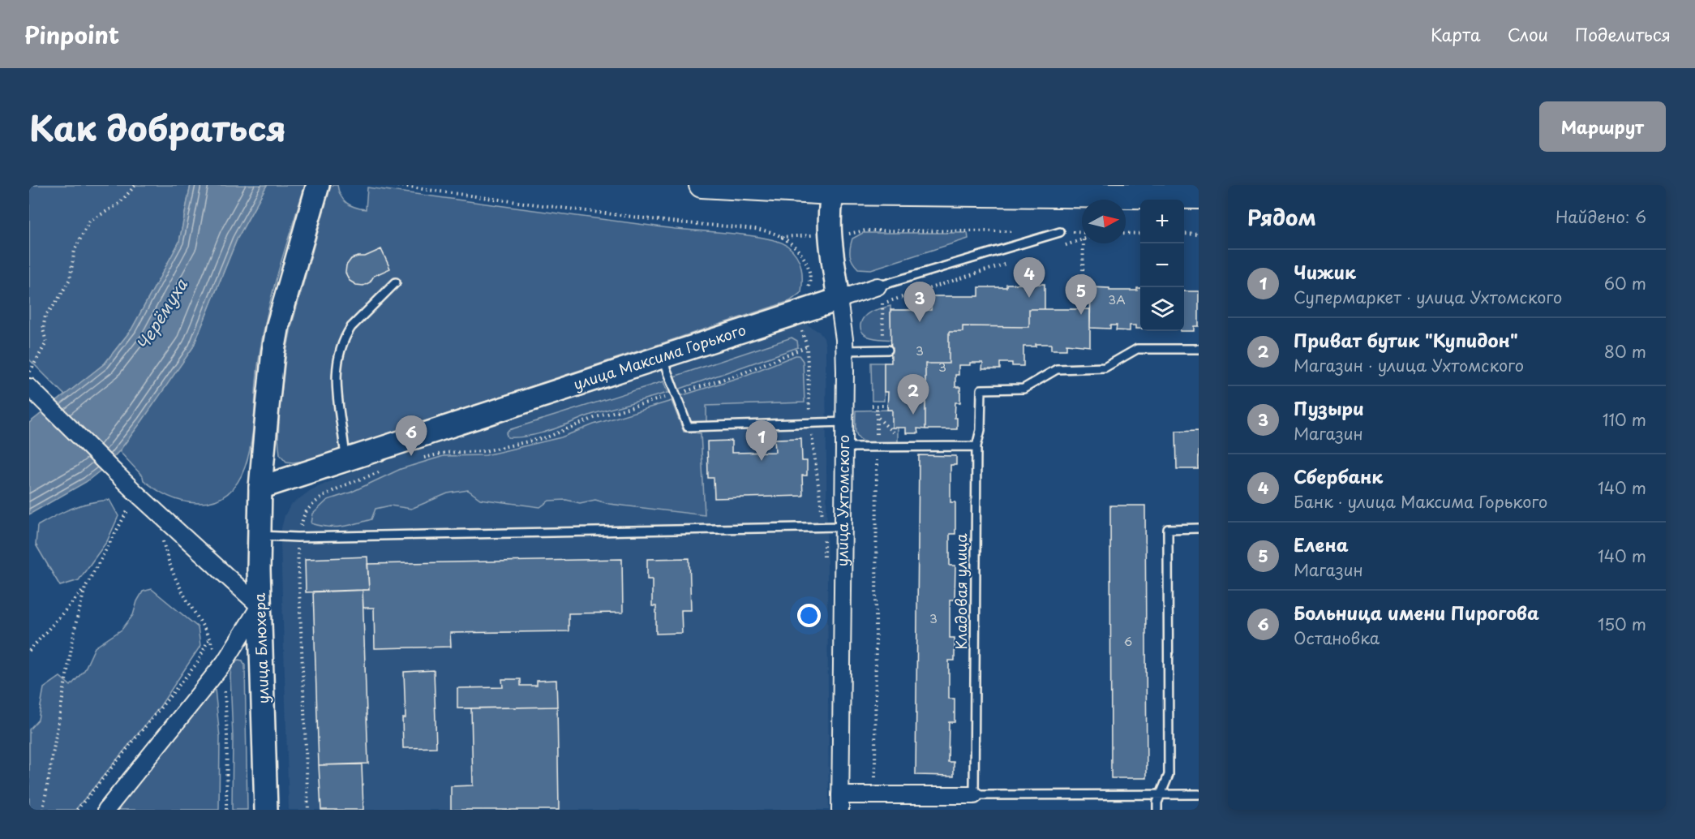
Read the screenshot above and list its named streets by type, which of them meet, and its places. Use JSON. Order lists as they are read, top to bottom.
{
  "streets": {
    "street": ["улица Максима Горького", "улица Ухтомского", "улица Блюхера"],
    "lane": ["Кладовая улица"]
  },
  "crossings": [
    ["улица Максима Горького", "улица Ухтомского"],
    ["улица Максима Горького", "улица Блюхера"]
  ],
  "water": ["Черёмуха"],
  "house_numbers": [
    "3А",
    "3",
    "3",
    "3",
    "6"
  ],
  "north": "right",
  "page": {
    "header": "Pinpoint",
    "nav": ["Карта", "Слои", "Поделиться"],
    "title": "Как добраться",
    "buttons": "Маршрут",
    "heading": ["Рядом", "Найдено: 6"],
    "map_buttons": ["+", "−"],
    "list": [
      {
        "mark": "1",
        "name": "Чижик",
        "note": "Супермаркет · улица Ухтомского",
        "value": "60 m"
      },
      {
        "mark": "2",
        "name": "Приват бутик \"Купидон\"",
        "note": "Магазин · улица Ухтомского",
        "value": "80 m"
      },
      {
        "mark": "3",
        "name": "Пузыри",
        "note": "Магазин",
        "value": "110 m"
      },
      {
        "mark": "4",
        "name": "Сбербанк",
        "note": "Банк · улица Максима Горького",
        "value": "140 m"
      },
      {
        "mark": "5",
        "name": "Елена",
        "note": "Магазин",
        "value": "140 m"
      },
      {
        "mark": "6",
        "name": "Больница имени Пирогова",
        "note": "Остановка",
        "value": "150 m"
      }
    ],
    "pins": [
      "4",
      "5",
      "3",
      "2",
      "6",
      "1"
    ]
  }
}
